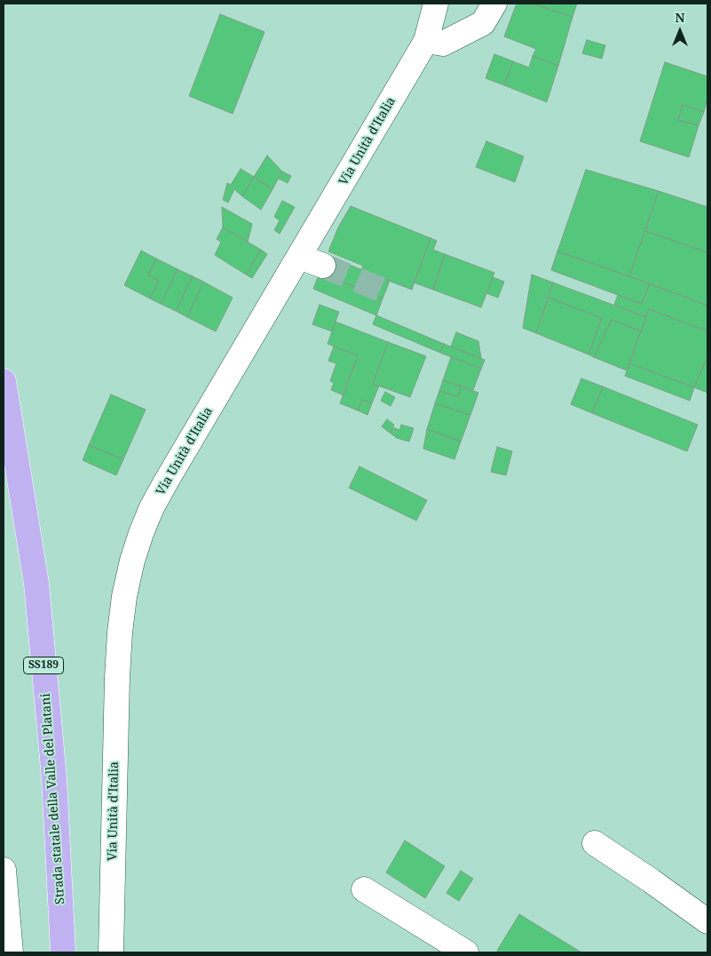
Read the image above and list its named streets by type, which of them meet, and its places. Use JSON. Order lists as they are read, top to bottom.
{
  "streets": {
    "main road": ["SS189", "Strada statale della Valle del Platani"],
    "street": ["Via Unità d'Italia"]
  },
  "north": "top"
}
